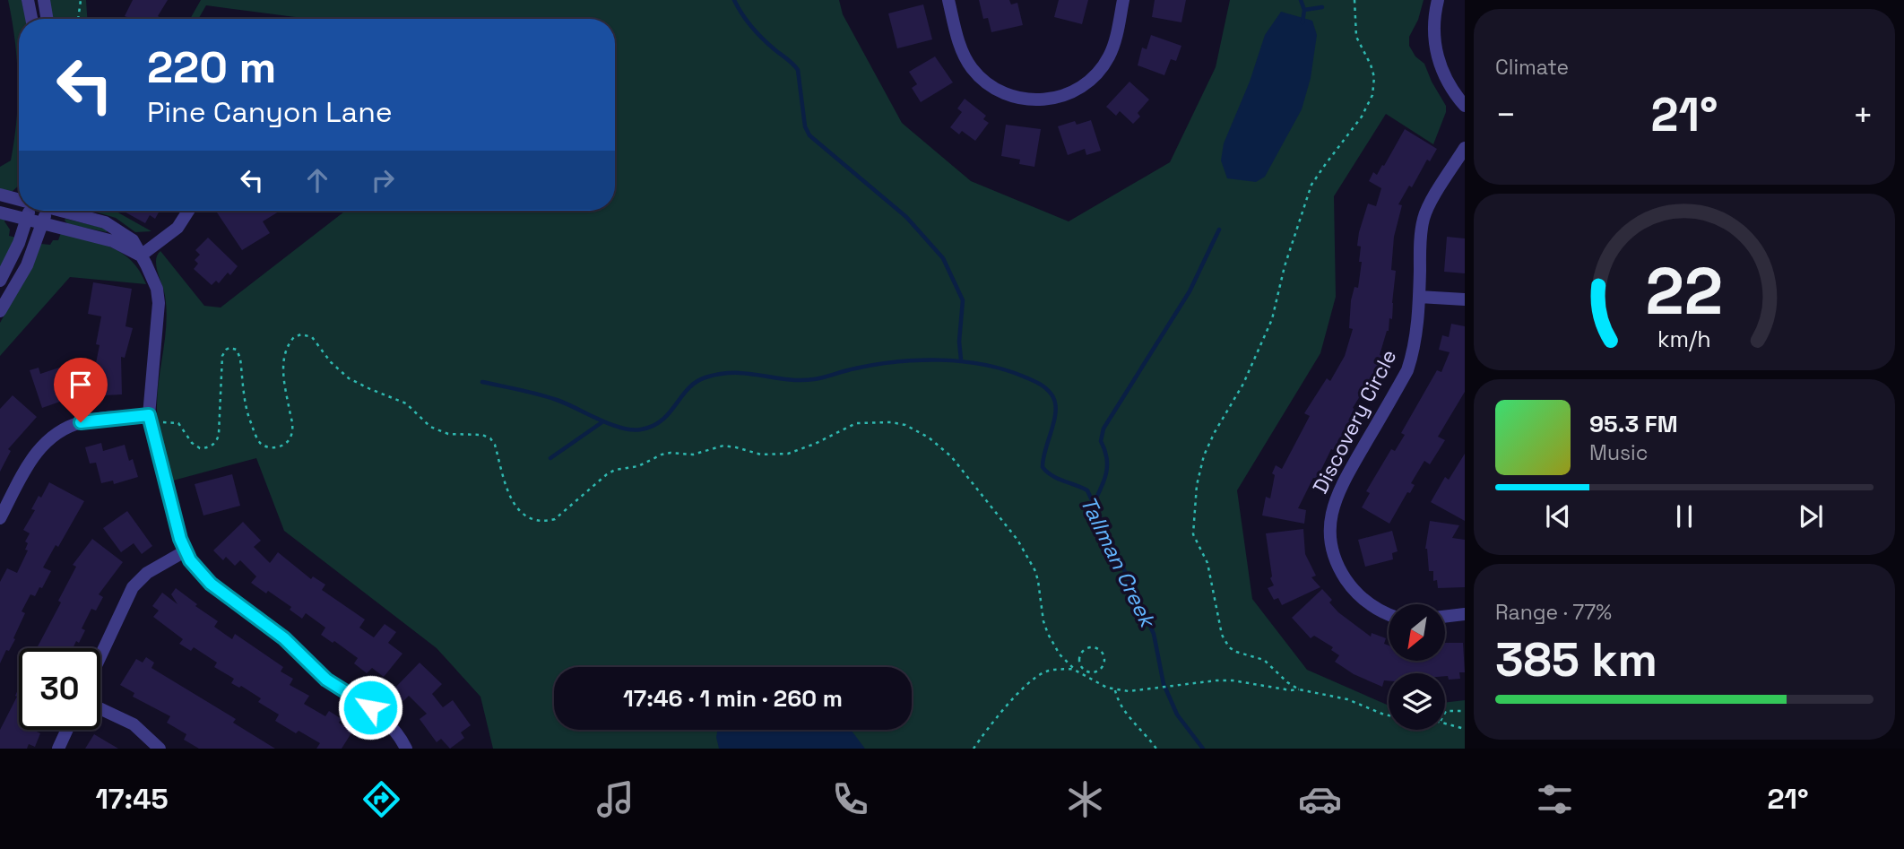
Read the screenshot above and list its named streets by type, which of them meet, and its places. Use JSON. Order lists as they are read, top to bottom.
{
  "streets": {
    "street": ["Discovery Circle"]
  },
  "water": ["Tallman Creek"],
  "north": "bottom left",
  "page": {
    "tile": [
      "Climate",
      ["Range · 77%", "385 km"]
    ],
    "turn": ["220 m", "Pine Canyon Lane"],
    "heat": ["−", "21°", "+"],
    "song": ["95.3 FM", "Music"],
    "limit": "30",
    "trip": "17:46 · 1 min · 260 m",
    "tabs": ["17:45", "21°"],
    "gauge": ["22", "km/h"]
  }
}
